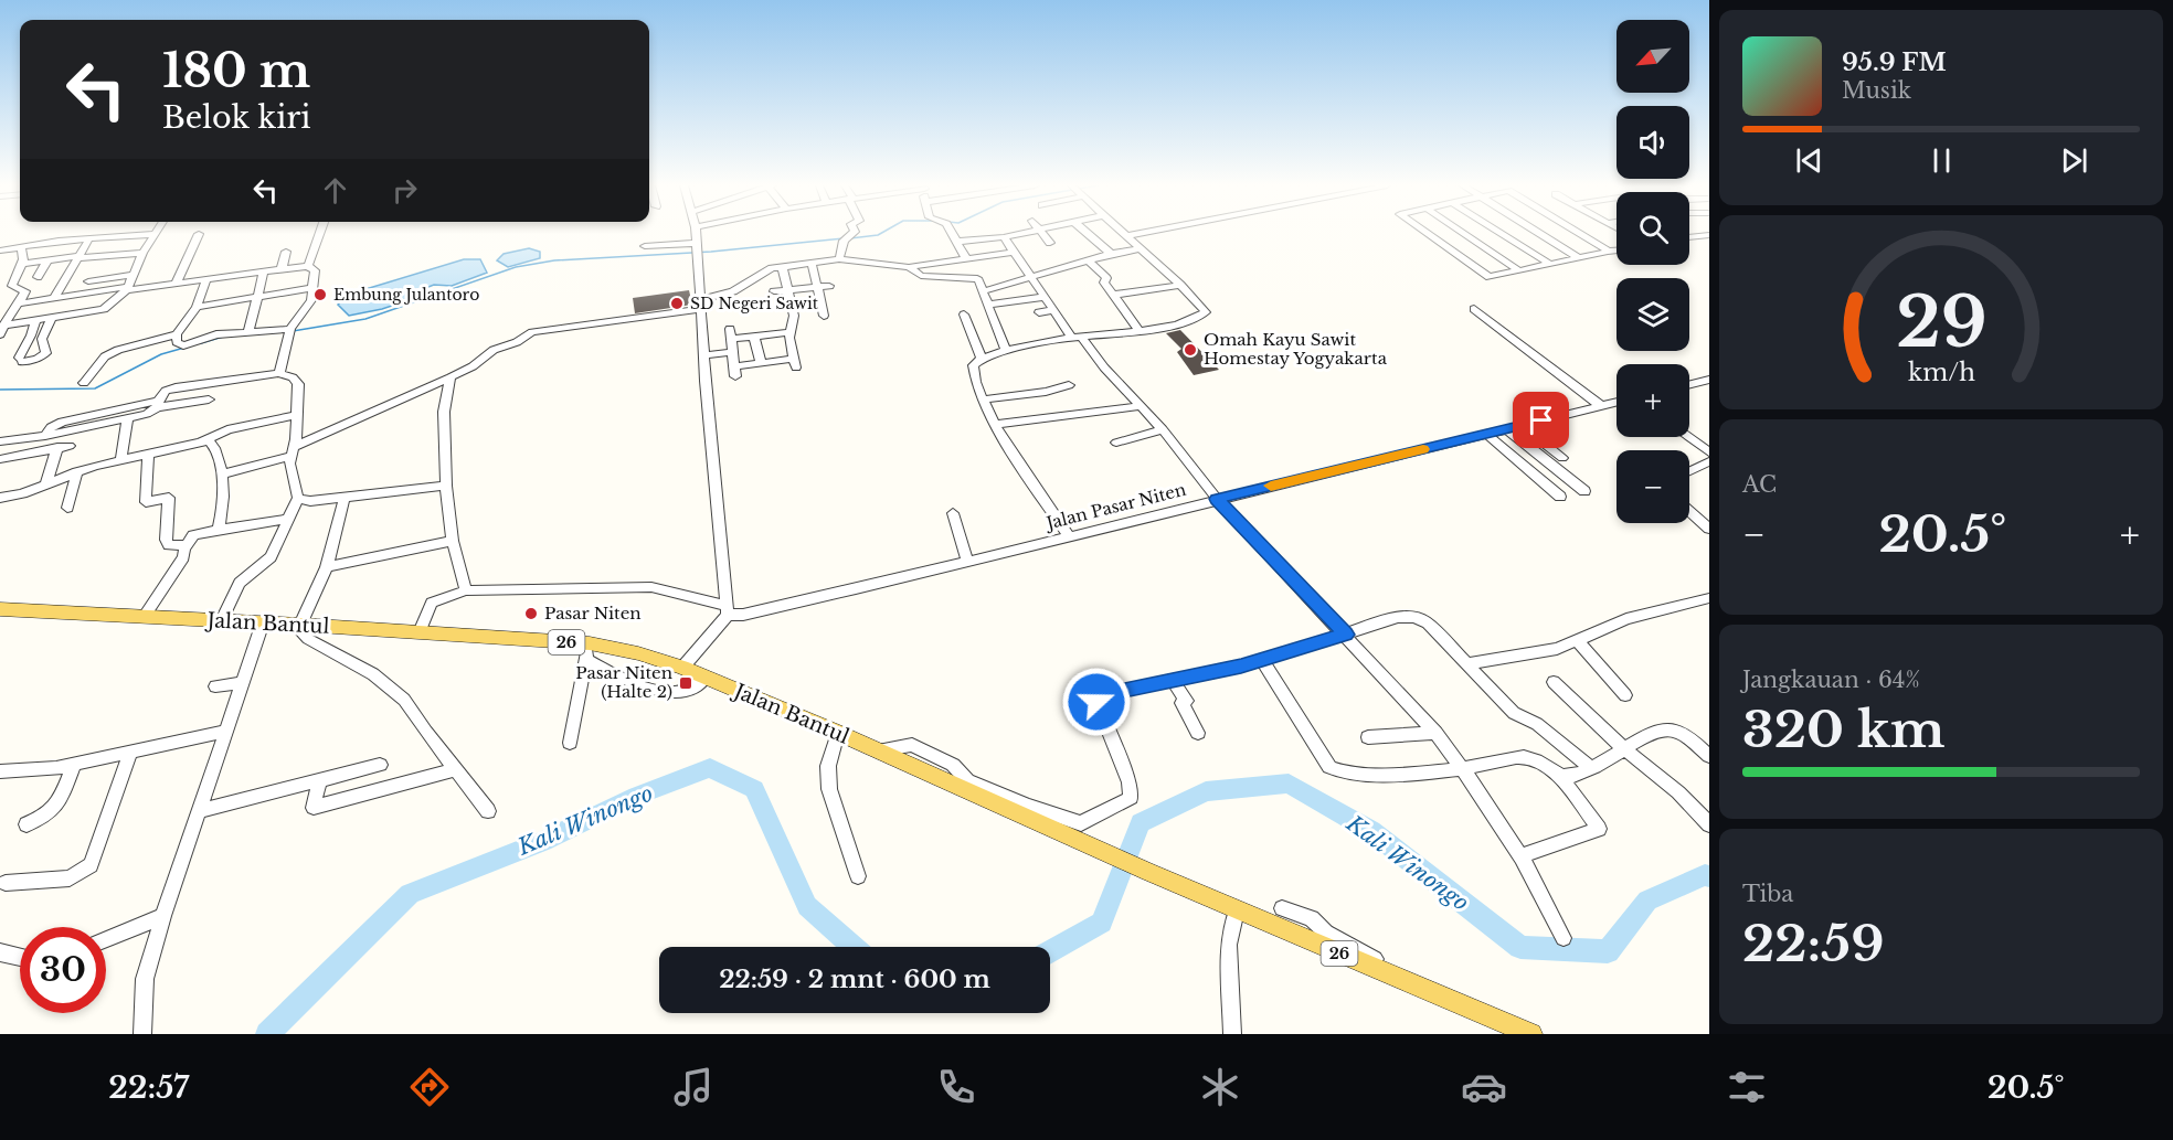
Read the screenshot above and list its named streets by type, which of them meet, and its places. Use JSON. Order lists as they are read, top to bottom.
{
  "streets": {
    "main road": ["Jalan Bantul", "26"],
    "street": ["Jalan Pasar Niten"]
  },
  "water": ["Kali Winongo"],
  "places": {
    "other": [
      "Embung Julantoro",
      "SD Negeri Sawit",
      "Omah Kayu Sawit Homestay Yogyakarta",
      "Pasar Niten"
    ],
    "transit": ["Pasar Niten (Halte 2)"]
  },
  "north": "bottom left",
  "page": {
    "map_buttons": ["+", "−"],
    "turn": ["180 m", "Belok kiri"],
    "song": ["95.9 FM", "Musik"],
    "tile": [
      "AC",
      ["Jangkauan · 64%", "320 km"],
      ["Tiba", "22:59"]
    ],
    "heat": ["−", "20.5°", "+"],
    "limit": "30",
    "trip": "22:59 · 2 mnt · 600 m",
    "tabs": ["22:57", "20.5°"],
    "gauge": ["29", "km/h"]
  }
}
